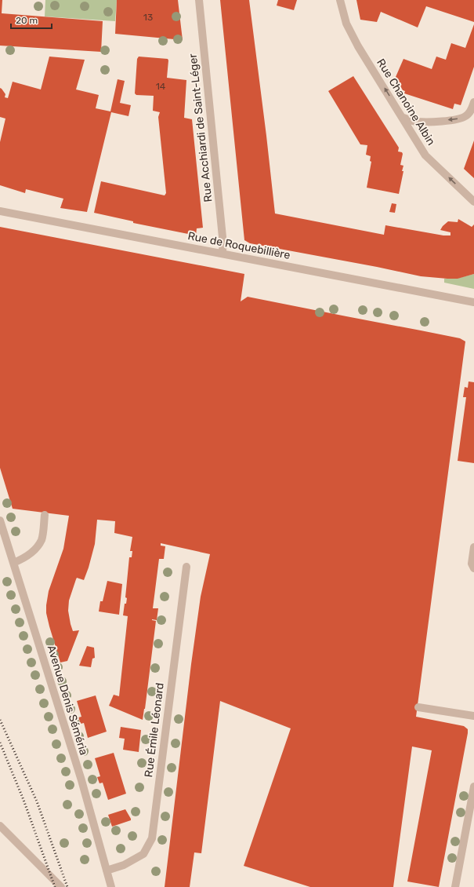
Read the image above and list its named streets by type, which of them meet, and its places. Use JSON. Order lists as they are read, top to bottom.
{
  "streets": {
    "street": [
      "Rue Chanoine Albin",
      "Rue Acchiardi de Saint-Léger",
      "Rue de Roquebillière",
      "Avenue Denis Séméria",
      "Rue Émile Léonard"
    ]
  },
  "crossings": [
    ["Rue Acchiardi de Saint-Léger", "Rue de Roquebillière"],
    ["Avenue Denis Séméria", "Rue Émile Léonard"]
  ],
  "one_way": ["Rue Chanoine Albin"],
  "house_numbers": ["13", "14"],
  "scale_bar": "20 m"
}
